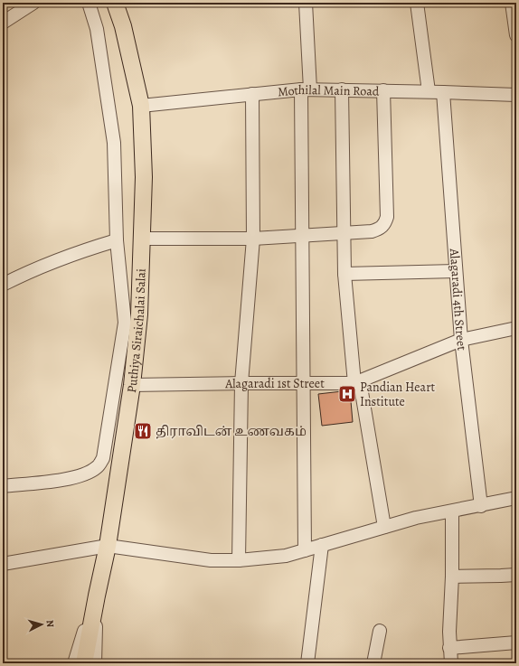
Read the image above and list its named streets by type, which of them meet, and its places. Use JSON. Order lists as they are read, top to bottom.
{
  "streets": {
    "main road": ["Puthiya Siraichalai Salai"],
    "street": ["Mothilal Main Road", "Alagaradi 4th Street", "Alagaradi 1st Street"]
  },
  "crossings": [
    ["Mothilal Main Road", "Alagaradi 4th Street"],
    ["Mothilal Main Road", "Puthiya Siraichalai Salai"],
    ["Alagaradi 4th Street", "Alagaradi 1st Street"],
    ["Puthiya Siraichalai Salai", "Alagaradi 1st Street"]
  ],
  "places": {
    "hospital": ["Pandian Heart Institute"],
    "restaurant": ["திராவிடன் உணவகம்"]
  },
  "north": "right"
}
